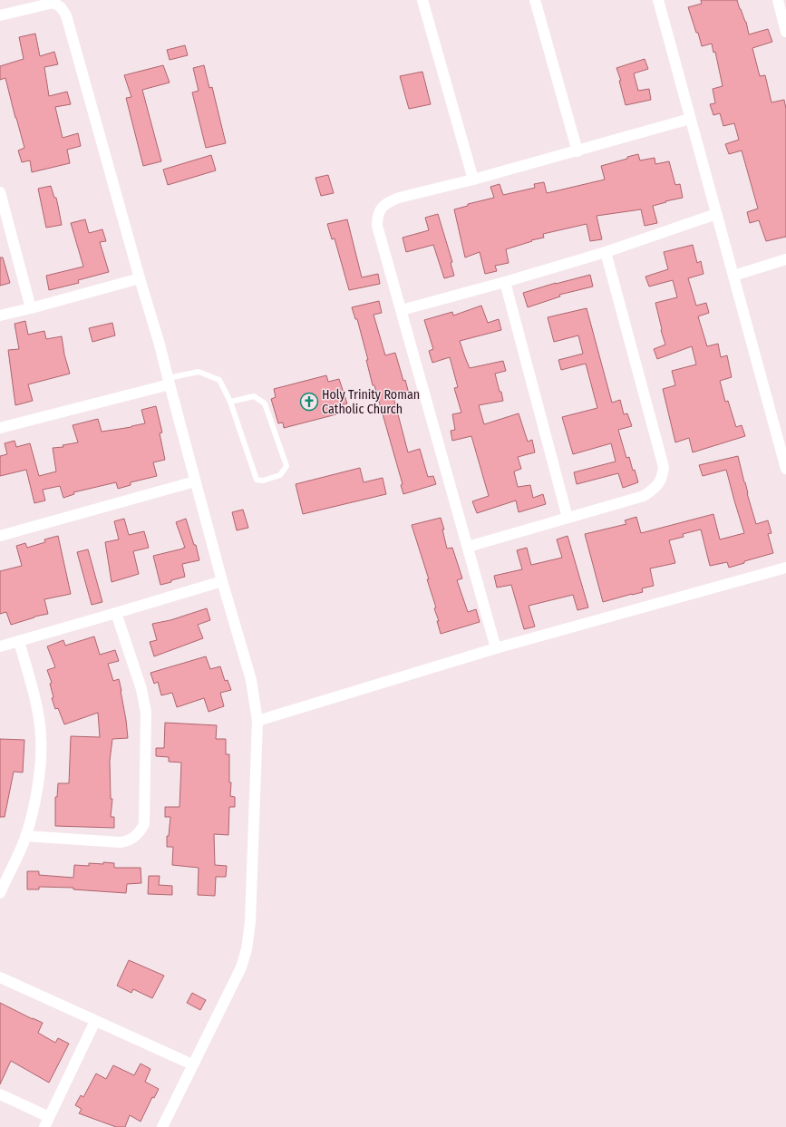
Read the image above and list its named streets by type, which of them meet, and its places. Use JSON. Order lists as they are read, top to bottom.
{
  "places": {
    "church": ["Holy Trinity Roman Catholic Church"]
  }
}
